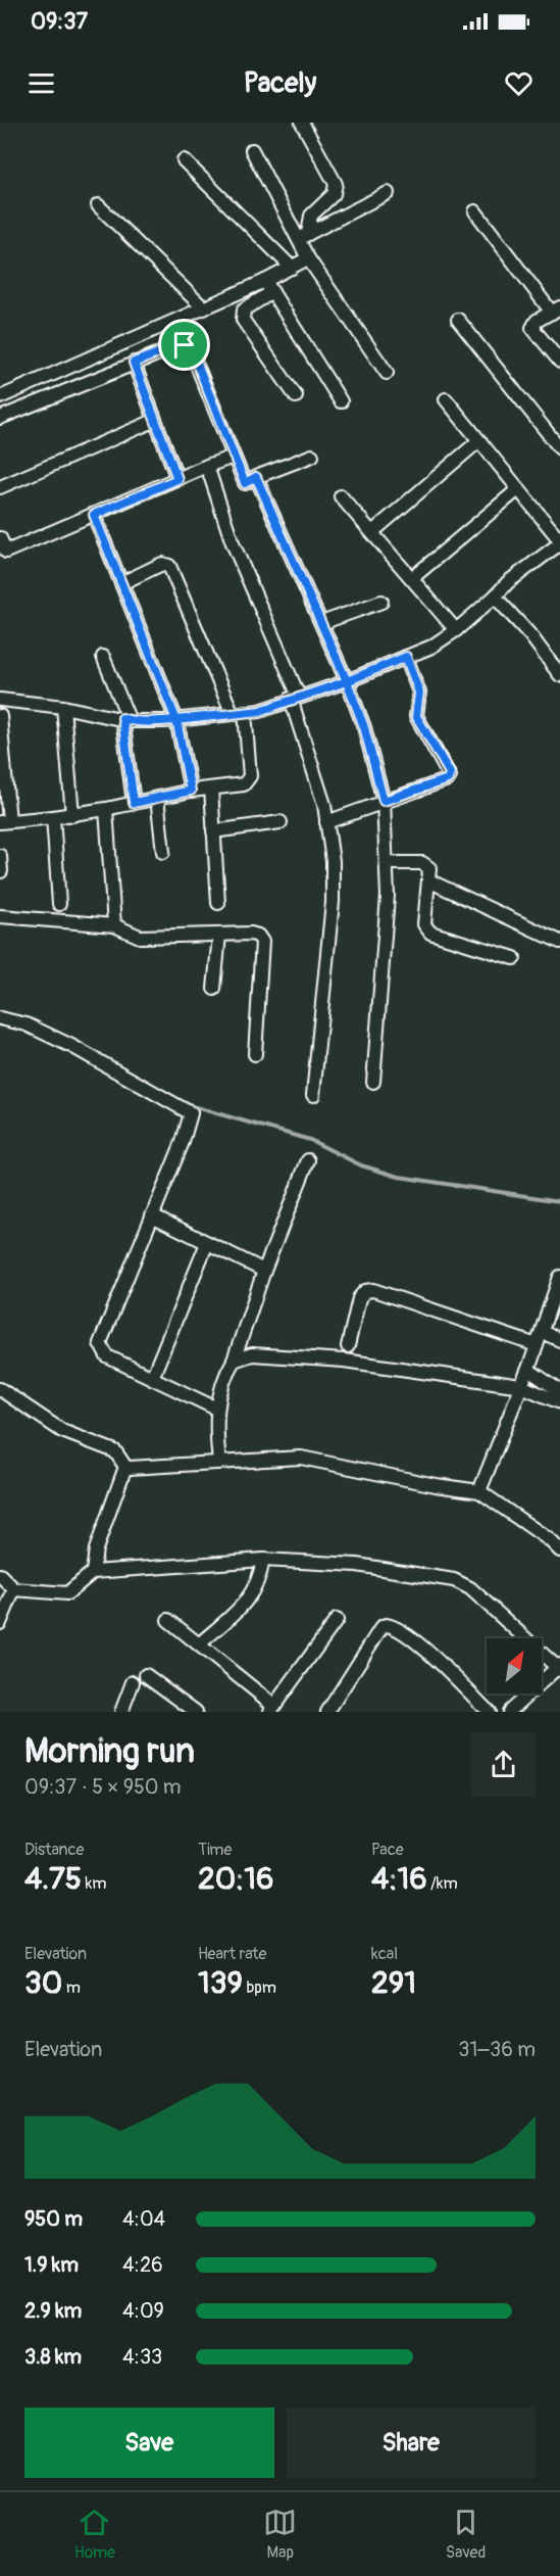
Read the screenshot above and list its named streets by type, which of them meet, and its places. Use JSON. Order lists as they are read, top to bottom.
{
  "north": "top right",
  "page": {
    "status": "09:37",
    "header": "Pacely",
    "heading": ["Morning run", "09:37 · 5 × 950 m"],
    "stats": [
      ["Distance", "4.75 km"],
      ["Time", "20:16"],
      ["Pace", "4:16 /km"],
      ["Elevation", "30 m"],
      ["Heart rate", "139 bpm"],
      ["kcal", "291"]
    ],
    "chart": ["Elevation", "31–36 m"],
    "list": [
      {
        "name": "950 m",
        "note": "4:04"
      },
      {
        "name": "1.9 km",
        "note": "4:26"
      },
      {
        "name": "2.9 km",
        "note": "4:09"
      },
      {
        "name": "3.8 km",
        "note": "4:33"
      }
    ],
    "buttons": ["Save", "Share"],
    "tabs": ["Home", "Map", "Saved"]
  }
}
